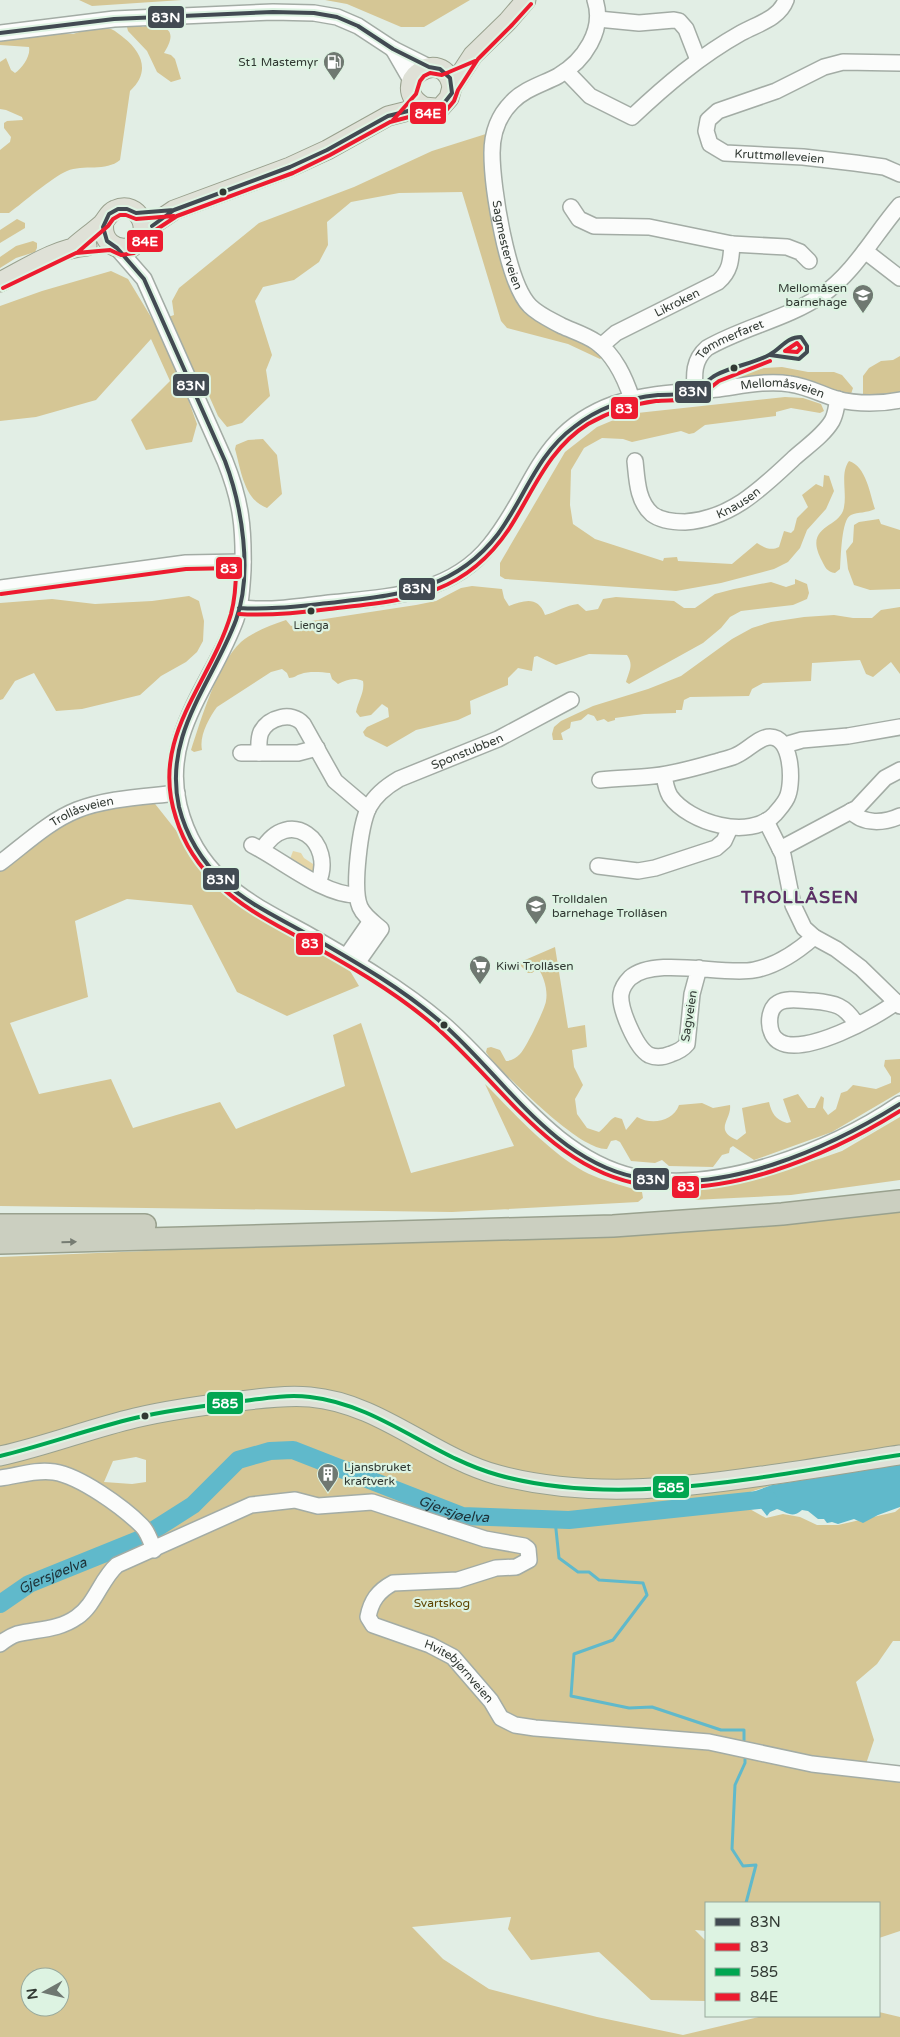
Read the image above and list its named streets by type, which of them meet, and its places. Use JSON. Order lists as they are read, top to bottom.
{
  "streets": {
    "street": [
      "Kruttmølleveien",
      "Sagmesterveien",
      "Likroken",
      "Tømmerfaret",
      "Mellomåsveien",
      "Knausen",
      "Sponstubben",
      "Trollåsveien",
      "Sagveien",
      "Hvitebjørnveien"
    ]
  },
  "crossings": [
    ["Sagmesterveien", "Likroken"],
    ["Sagmesterveien", "Mellomåsveien"],
    ["Tømmerfaret", "Mellomåsveien"],
    ["Mellomåsveien", "Knausen"]
  ],
  "districts": ["TROLLÅSEN"],
  "water": ["Gjersjøelva"],
  "parks": ["Svartskog"],
  "places": {
    "fuel station": ["St1 Mastemyr"],
    "school or university": ["Mellomåsen barnehage", "Trolldalen barnehage Trollåsen"],
    "other": ["Lienga"],
    "supermarket": ["Kiwi Trollåsen"],
    "building": ["Ljansbruket kraftverk"]
  },
  "lines": [
    "transit line 84E",
    "transit line 83N",
    "transit line 83",
    "transit line 585"
  ],
  "legend": [
    "83N",
    "83",
    "585",
    "84E"
  ],
  "north": "left"
}
